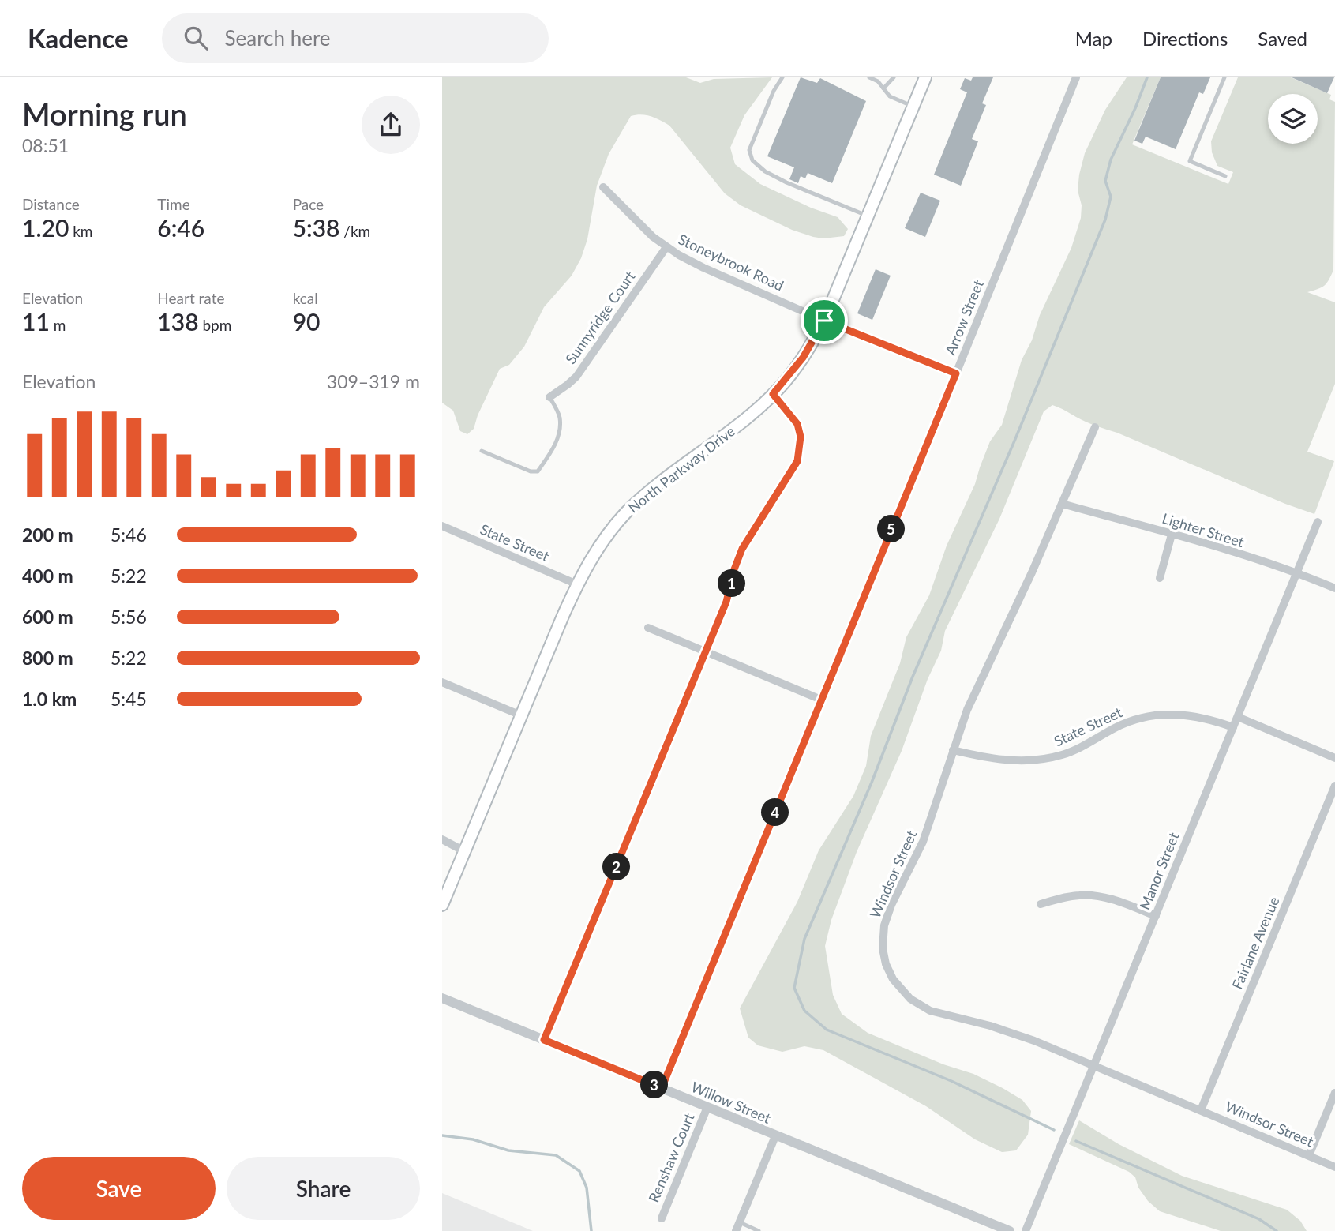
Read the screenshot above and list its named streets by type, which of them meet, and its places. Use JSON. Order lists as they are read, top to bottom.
{
  "streets": {
    "main road": ["North Parkway Drive"],
    "street": [
      "Stoneybrook Road",
      "Sunnyridge Court",
      "Arrow Street",
      "Lighter Street",
      "State Street",
      "Manor Street",
      "Windsor Street",
      "Fairlane Avenue",
      "Willow Street",
      "Renshaw Court"
    ]
  },
  "crossings": [
    ["Stoneybrook Road", "Sunnyridge Court"],
    ["Stoneybrook Road", "Arrow Street"],
    ["Stoneybrook Road", "North Parkway Drive"],
    ["Arrow Street", "Willow Street"],
    ["North Parkway Drive", "State Street"],
    ["Lighter Street", "Manor Street"],
    ["Lighter Street", "Windsor Street"],
    ["State Street", "Manor Street"],
    ["State Street", "Windsor Street"],
    ["Manor Street", "Windsor Street"],
    ["Windsor Street", "Fairlane Avenue"],
    ["Willow Street", "Renshaw Court"]
  ],
  "page": {
    "header": "Kadence",
    "search": "Search here",
    "nav": ["Map", "Directions", "Saved"],
    "heading": ["Morning run", "08:51"],
    "stats": [
      ["Distance", "1.20 km"],
      ["Time", "6:46"],
      ["Pace", "5:38 /km"],
      ["Elevation", "11 m"],
      ["Heart rate", "138 bpm"],
      ["kcal", "90"]
    ],
    "chart": ["Elevation", "309–319 m"],
    "list": [
      {
        "name": "200 m",
        "note": "5:46"
      },
      {
        "name": "400 m",
        "note": "5:22"
      },
      {
        "name": "600 m",
        "note": "5:56"
      },
      {
        "name": "800 m",
        "note": "5:22"
      },
      {
        "name": "1.0 km",
        "note": "5:45"
      }
    ],
    "pins": [
      "5",
      "1",
      "4",
      "2",
      "3"
    ],
    "buttons": ["Save", "Share"]
  }
}
